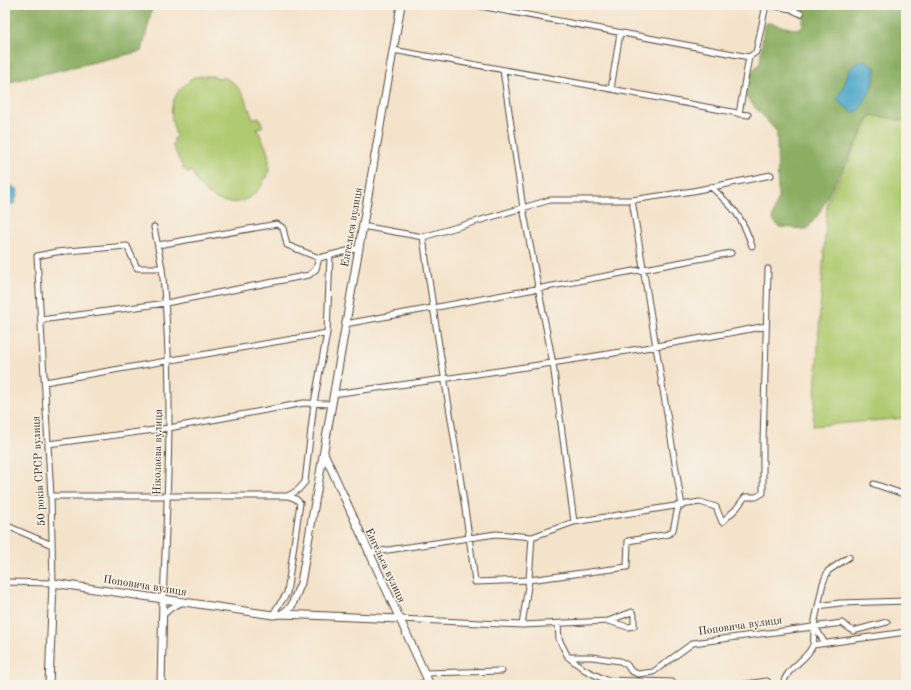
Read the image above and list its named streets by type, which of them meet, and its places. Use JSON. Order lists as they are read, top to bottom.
{
  "streets": {
    "street": [
      "Енгельса вулиця",
      "Ніколаєва вулиця",
      "50 років СРСР вулиця",
      "Поповича вулиця"
    ]
  },
  "crossings": [
    ["Енгельса вулиця", "Поповича вулиця"],
    ["Ніколаєва вулиця", "50 років СРСР вулиця"],
    ["Ніколаєва вулиця", "Поповича вулиця"],
    ["50 років СРСР вулиця", "Поповича вулиця"]
  ]
}
